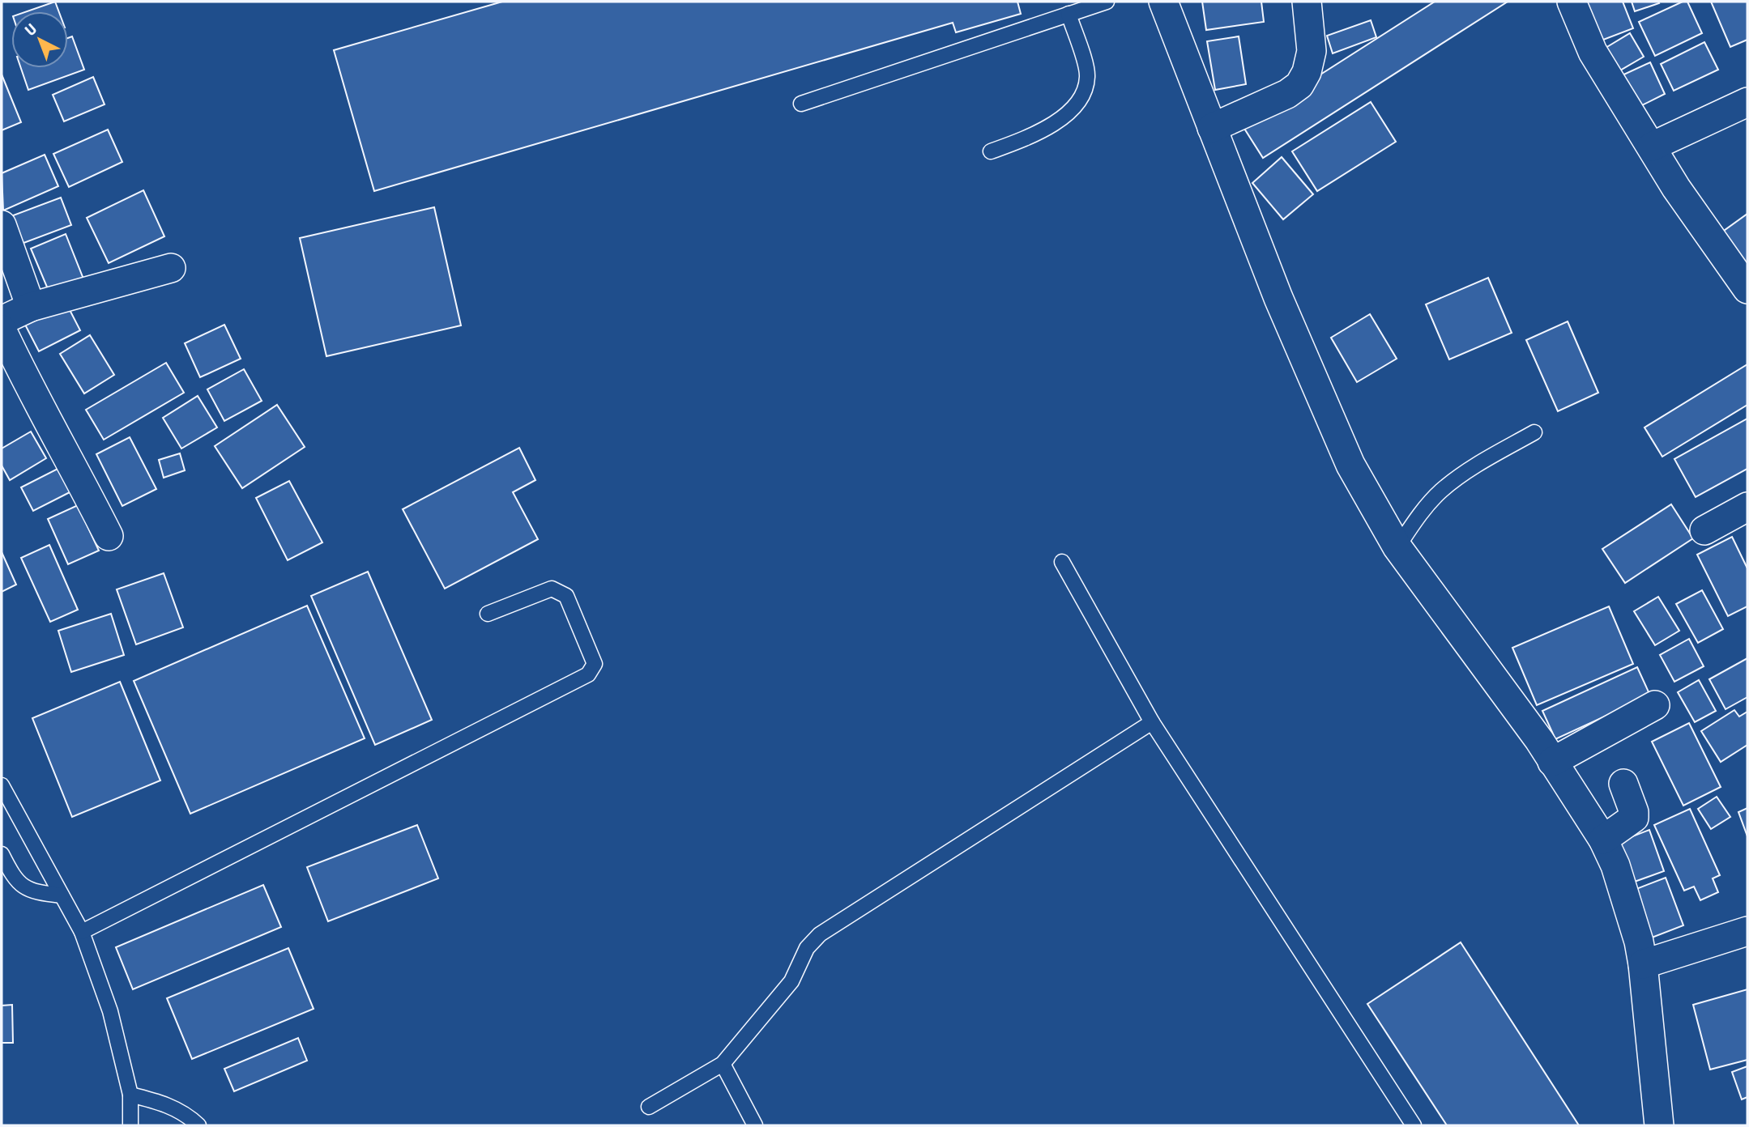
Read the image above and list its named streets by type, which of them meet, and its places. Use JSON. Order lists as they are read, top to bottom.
{
  "north": "top left"
}
